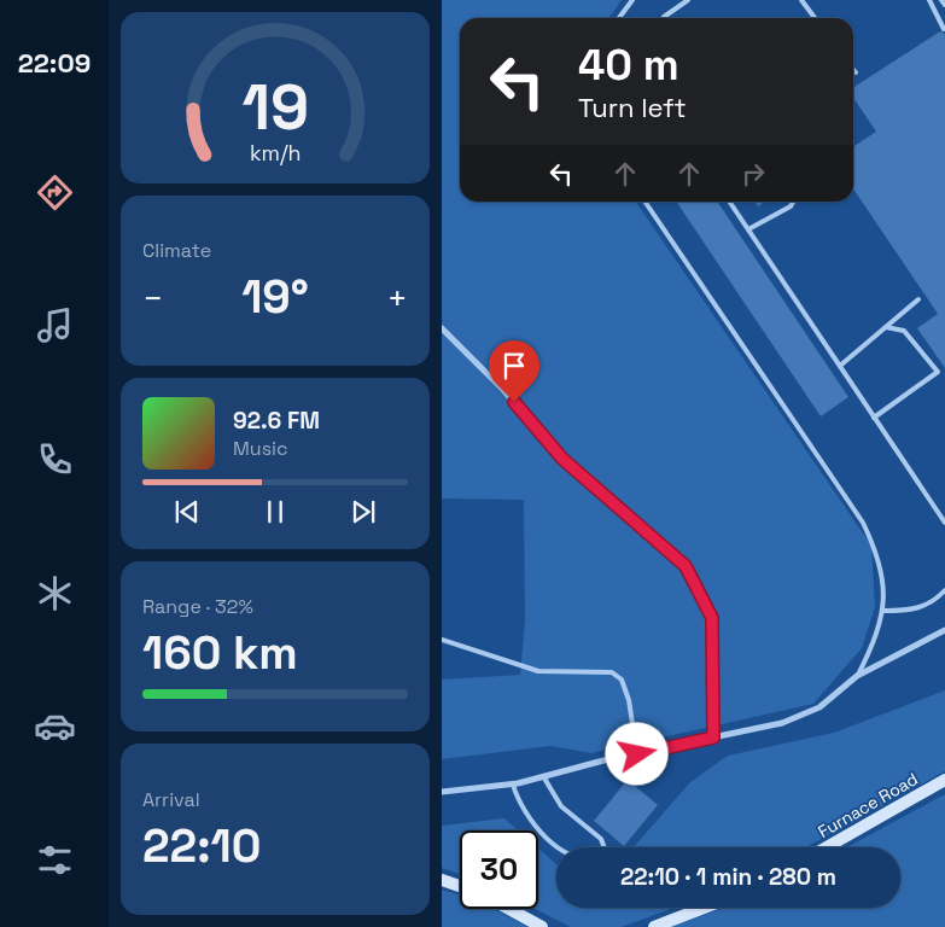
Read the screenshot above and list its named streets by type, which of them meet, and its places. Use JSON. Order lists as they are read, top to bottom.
{
  "streets": {
    "main road": ["Furnace Road"]
  },
  "page": {
    "tabs": "22:09",
    "turn": ["40 m", "Turn left"],
    "tile": [
      "Climate",
      ["Range · 32%", "160 km"],
      ["Arrival", "22:10"]
    ],
    "heat": ["−", "19°", "+"],
    "song": ["92.6 FM", "Music"],
    "limit": "30",
    "trip": "22:10 · 1 min · 280 m",
    "gauge": ["19", "km/h"]
  }
}
